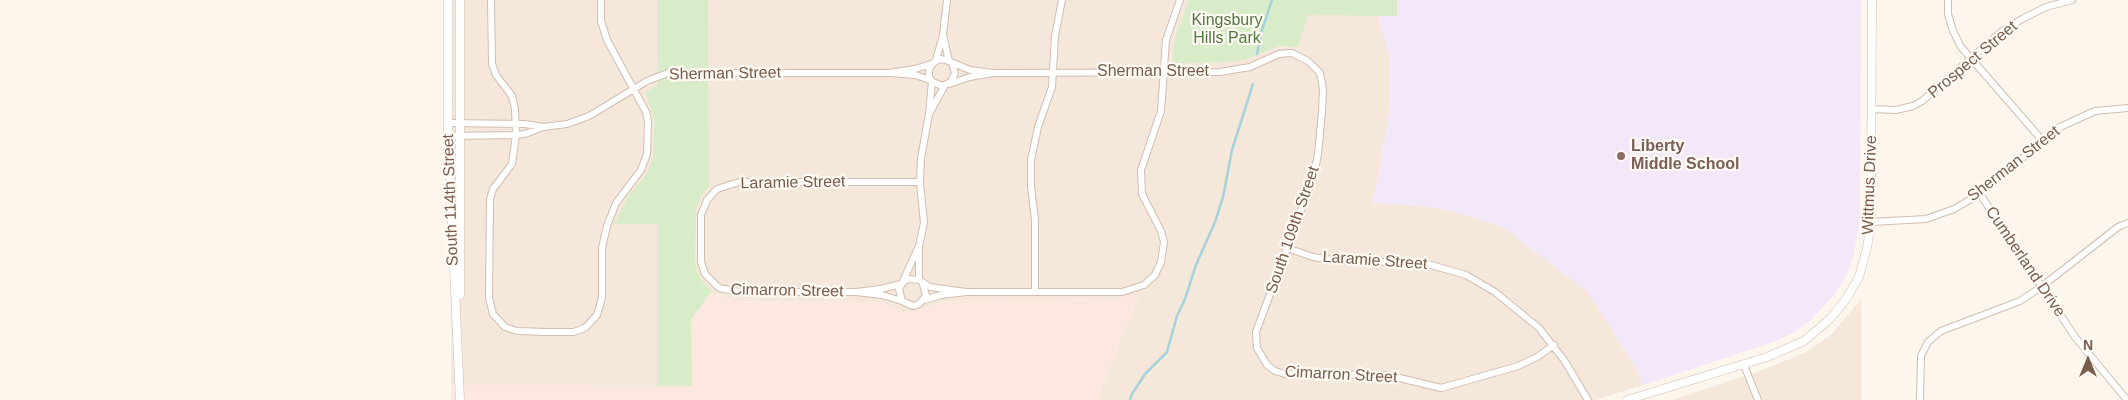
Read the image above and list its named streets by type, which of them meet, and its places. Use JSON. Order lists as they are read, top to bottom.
{
  "streets": {
    "street": [
      "Prospect Street",
      "Sherman Street",
      "Laramie Street",
      "Wittmus Drive",
      "South 114th Street",
      "South 109th Street",
      "Cumberland Drive",
      "Cimarron Street"
    ]
  },
  "crossings": [
    ["Prospect Street", "Wittmus Drive"],
    ["Sherman Street", "Wittmus Drive"],
    ["Sherman Street", "South 114th Street"],
    ["Sherman Street", "South 109th Street"],
    ["Sherman Street", "Cumberland Drive"],
    ["Laramie Street", "South 109th Street"],
    ["Laramie Street", "Cimarron Street"],
    ["South 109th Street", "Cimarron Street"]
  ],
  "parks": ["Kingsbury Hills Park"],
  "places": ["Liberty Middle School"],
  "north": "top"
}
